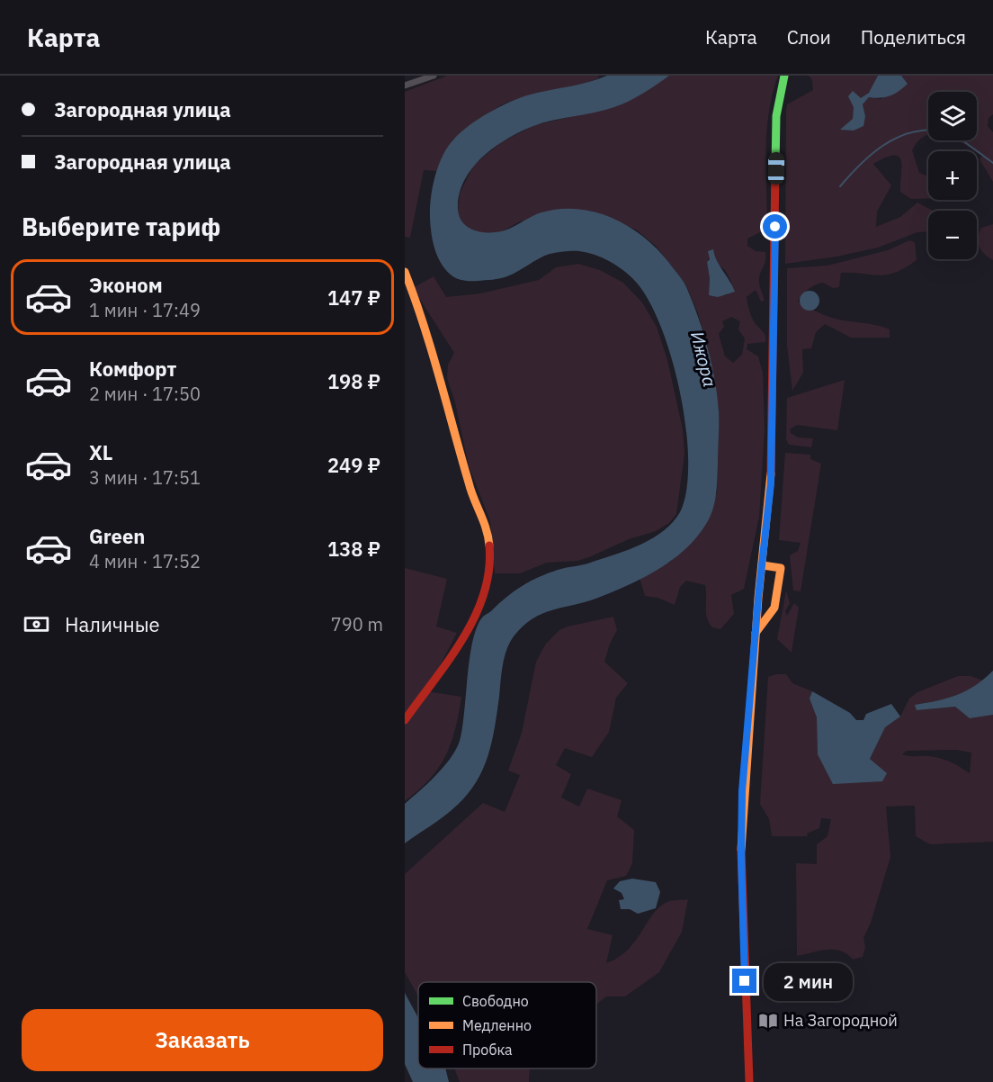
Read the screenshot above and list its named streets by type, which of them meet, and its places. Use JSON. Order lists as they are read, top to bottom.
{
  "water": ["Ижора"],
  "places": {
    "library": ["На Загородной"]
  },
  "legend": ["Свободно", "Медленно", "Пробка"],
  "page": {
    "header": "Карта",
    "nav": ["Карта", "Слои", "Поделиться"],
    "banner": ["Загородная улица", "Загородная улица"],
    "map_buttons": ["+", "−"],
    "heading": "Выберите тариф",
    "list": [
      {
        "name": "Эконом",
        "note": "1 мин · 17:49",
        "value": "147 ₽"
      },
      {
        "name": "Комфорт",
        "note": "2 мин · 17:50",
        "value": "198 ₽"
      },
      {
        "name": "XL",
        "note": "3 мин · 17:51",
        "value": "249 ₽"
      },
      {
        "name": "Green",
        "note": "4 мин · 17:52",
        "value": "138 ₽"
      }
    ],
    "pay": ["Наличные", "790 m"],
    "bubble": "2 мин",
    "buttons": "Заказать"
  }
}
